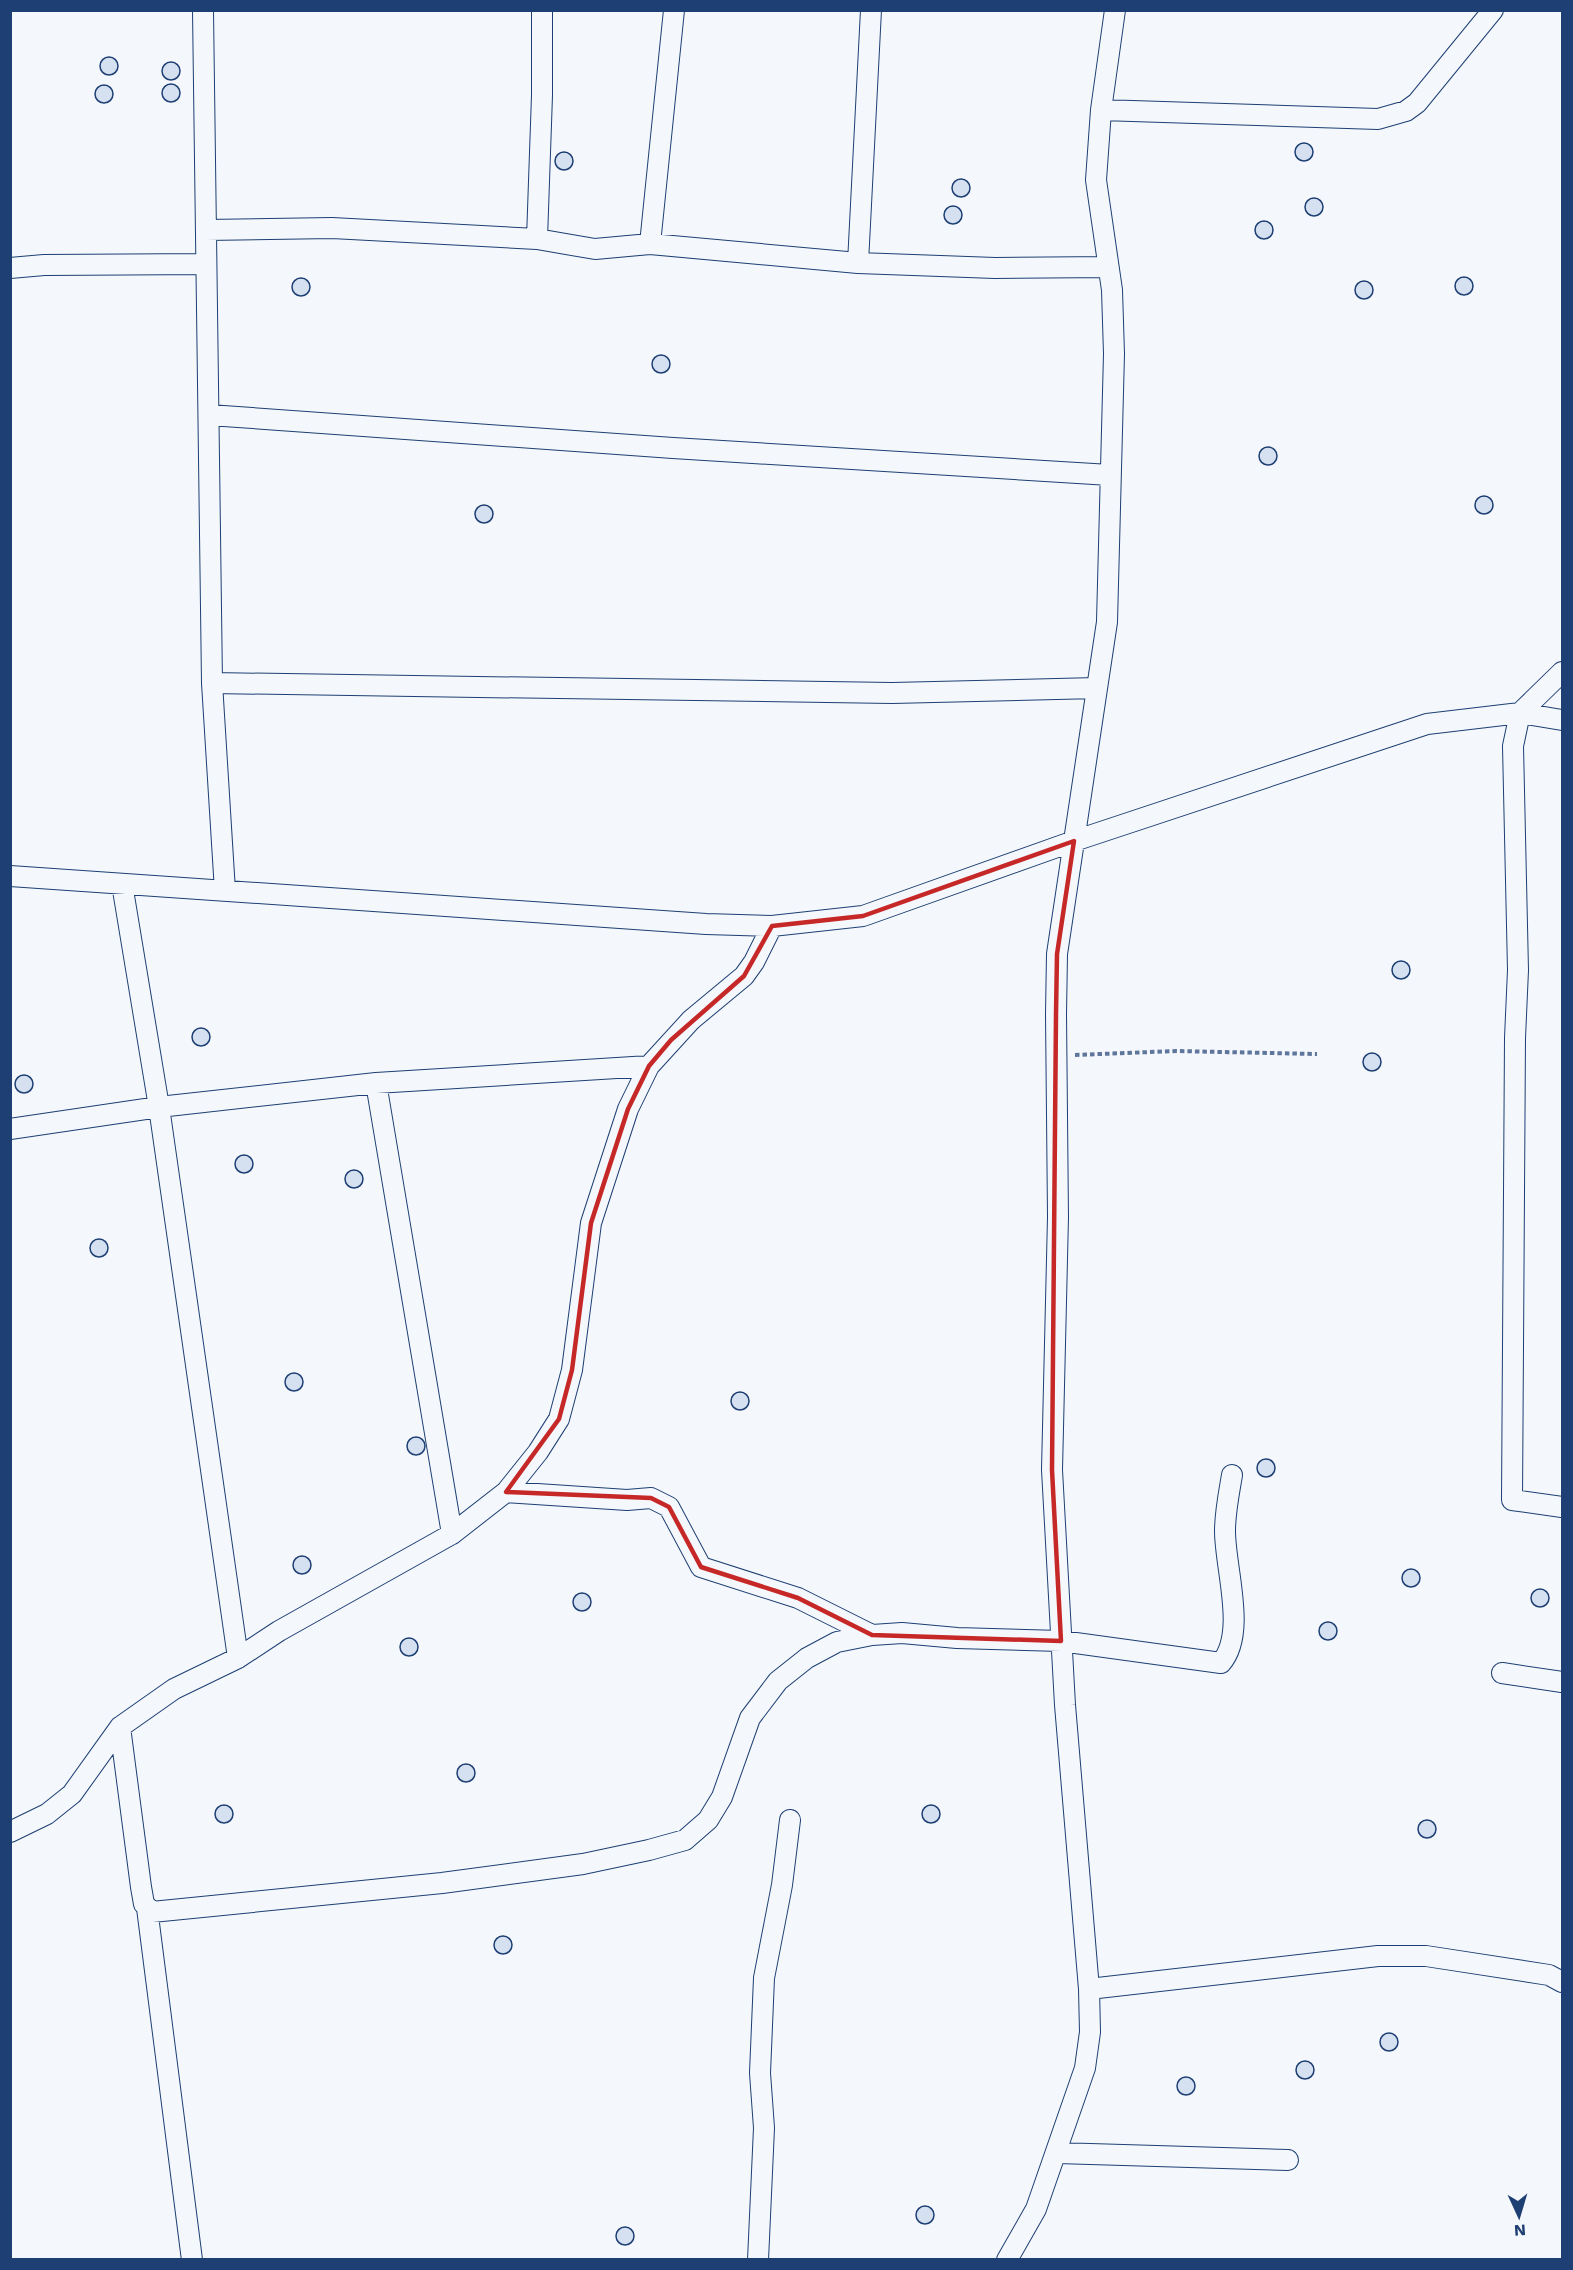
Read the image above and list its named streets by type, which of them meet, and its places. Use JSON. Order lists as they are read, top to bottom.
{
  "north": "bottom"
}
